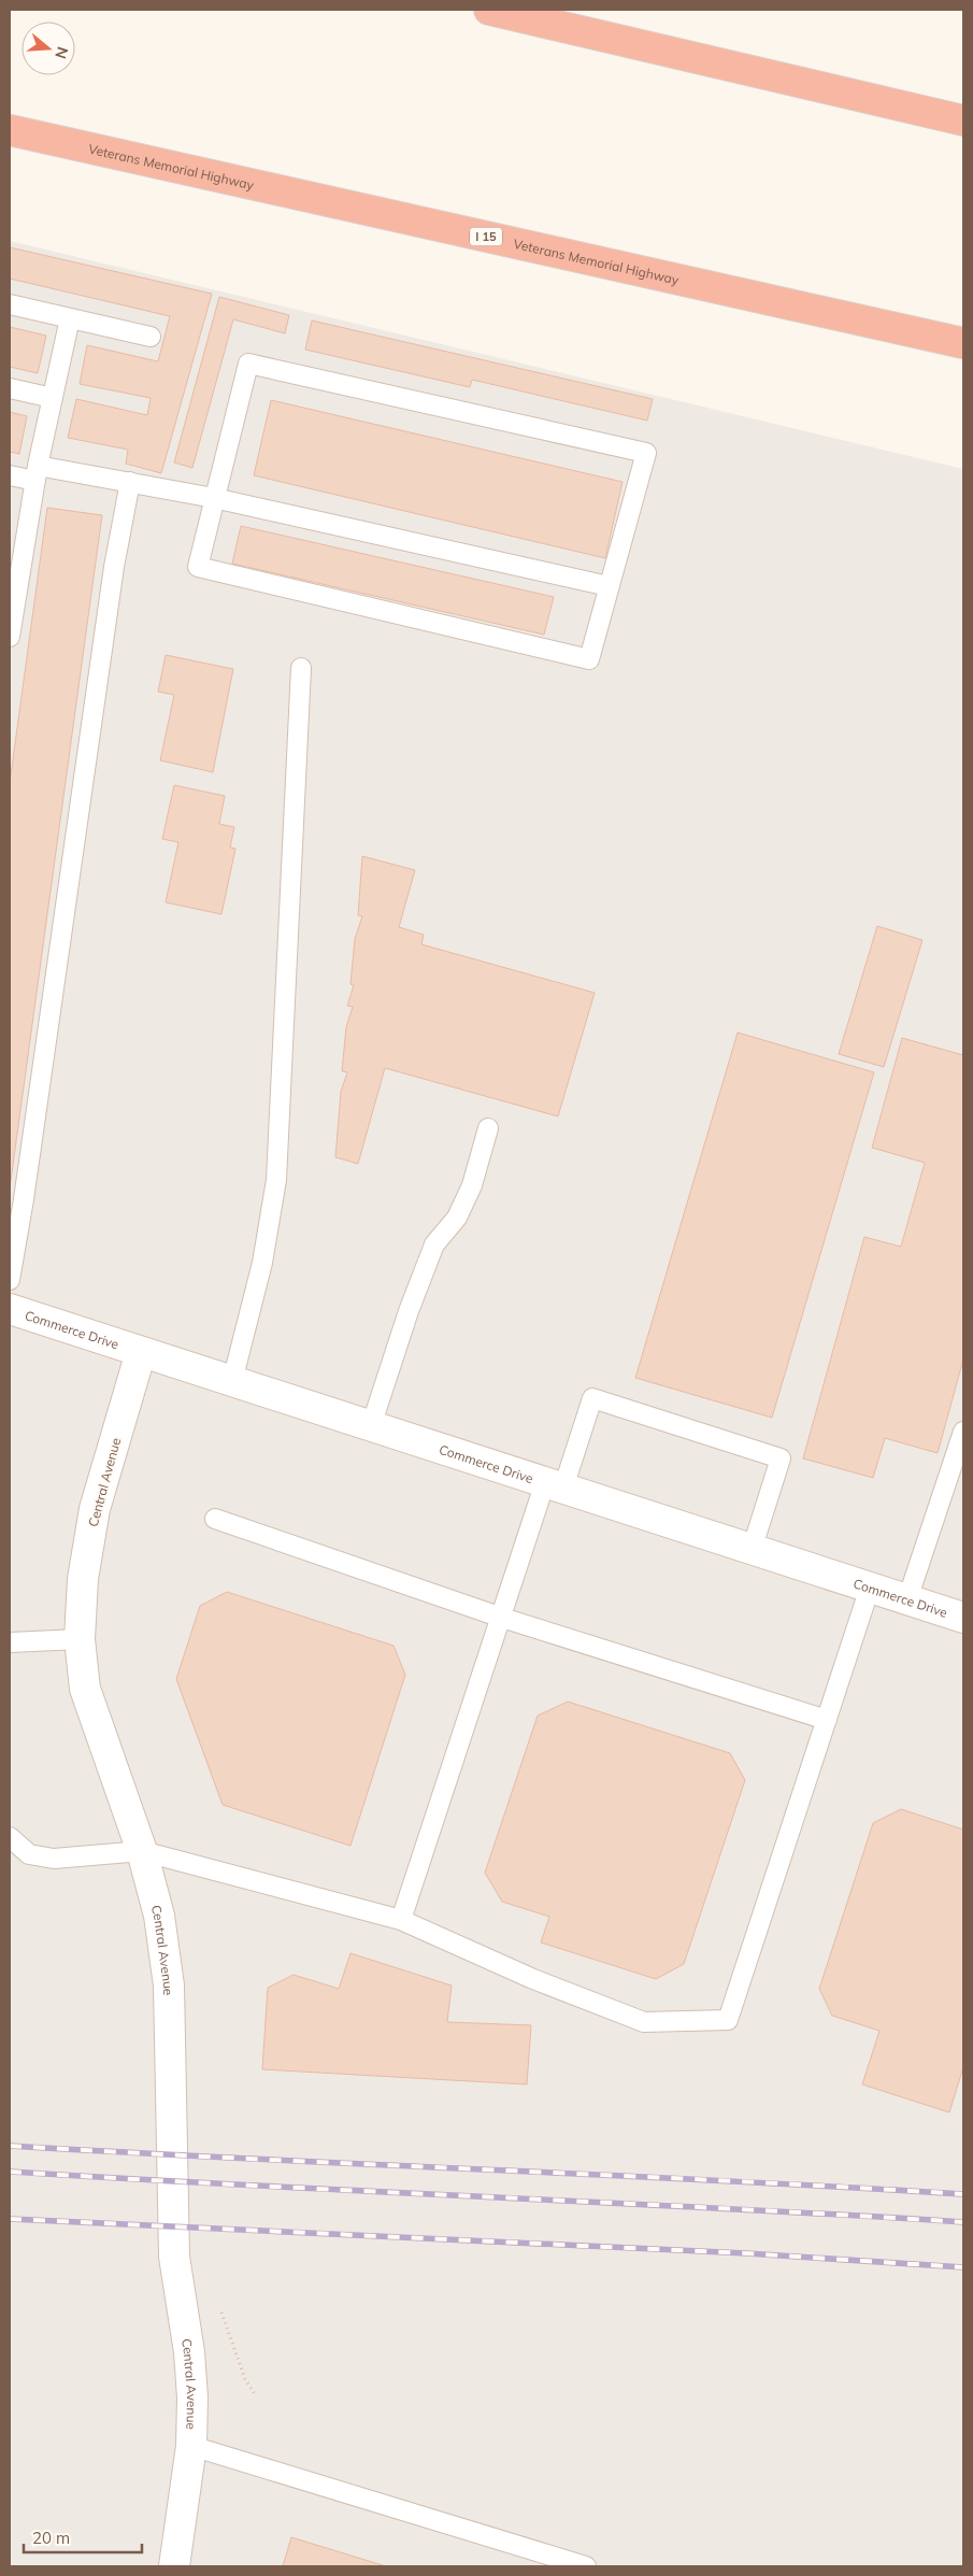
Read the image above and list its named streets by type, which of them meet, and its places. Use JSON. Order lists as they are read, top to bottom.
{
  "streets": {
    "highway": ["Veterans Memorial Highway", "I 15"],
    "street": ["Commerce Drive", "Central Avenue"]
  },
  "crossings": [
    ["Commerce Drive", "Central Avenue"]
  ],
  "scale_bar": "20 m",
  "north": "right"
}
